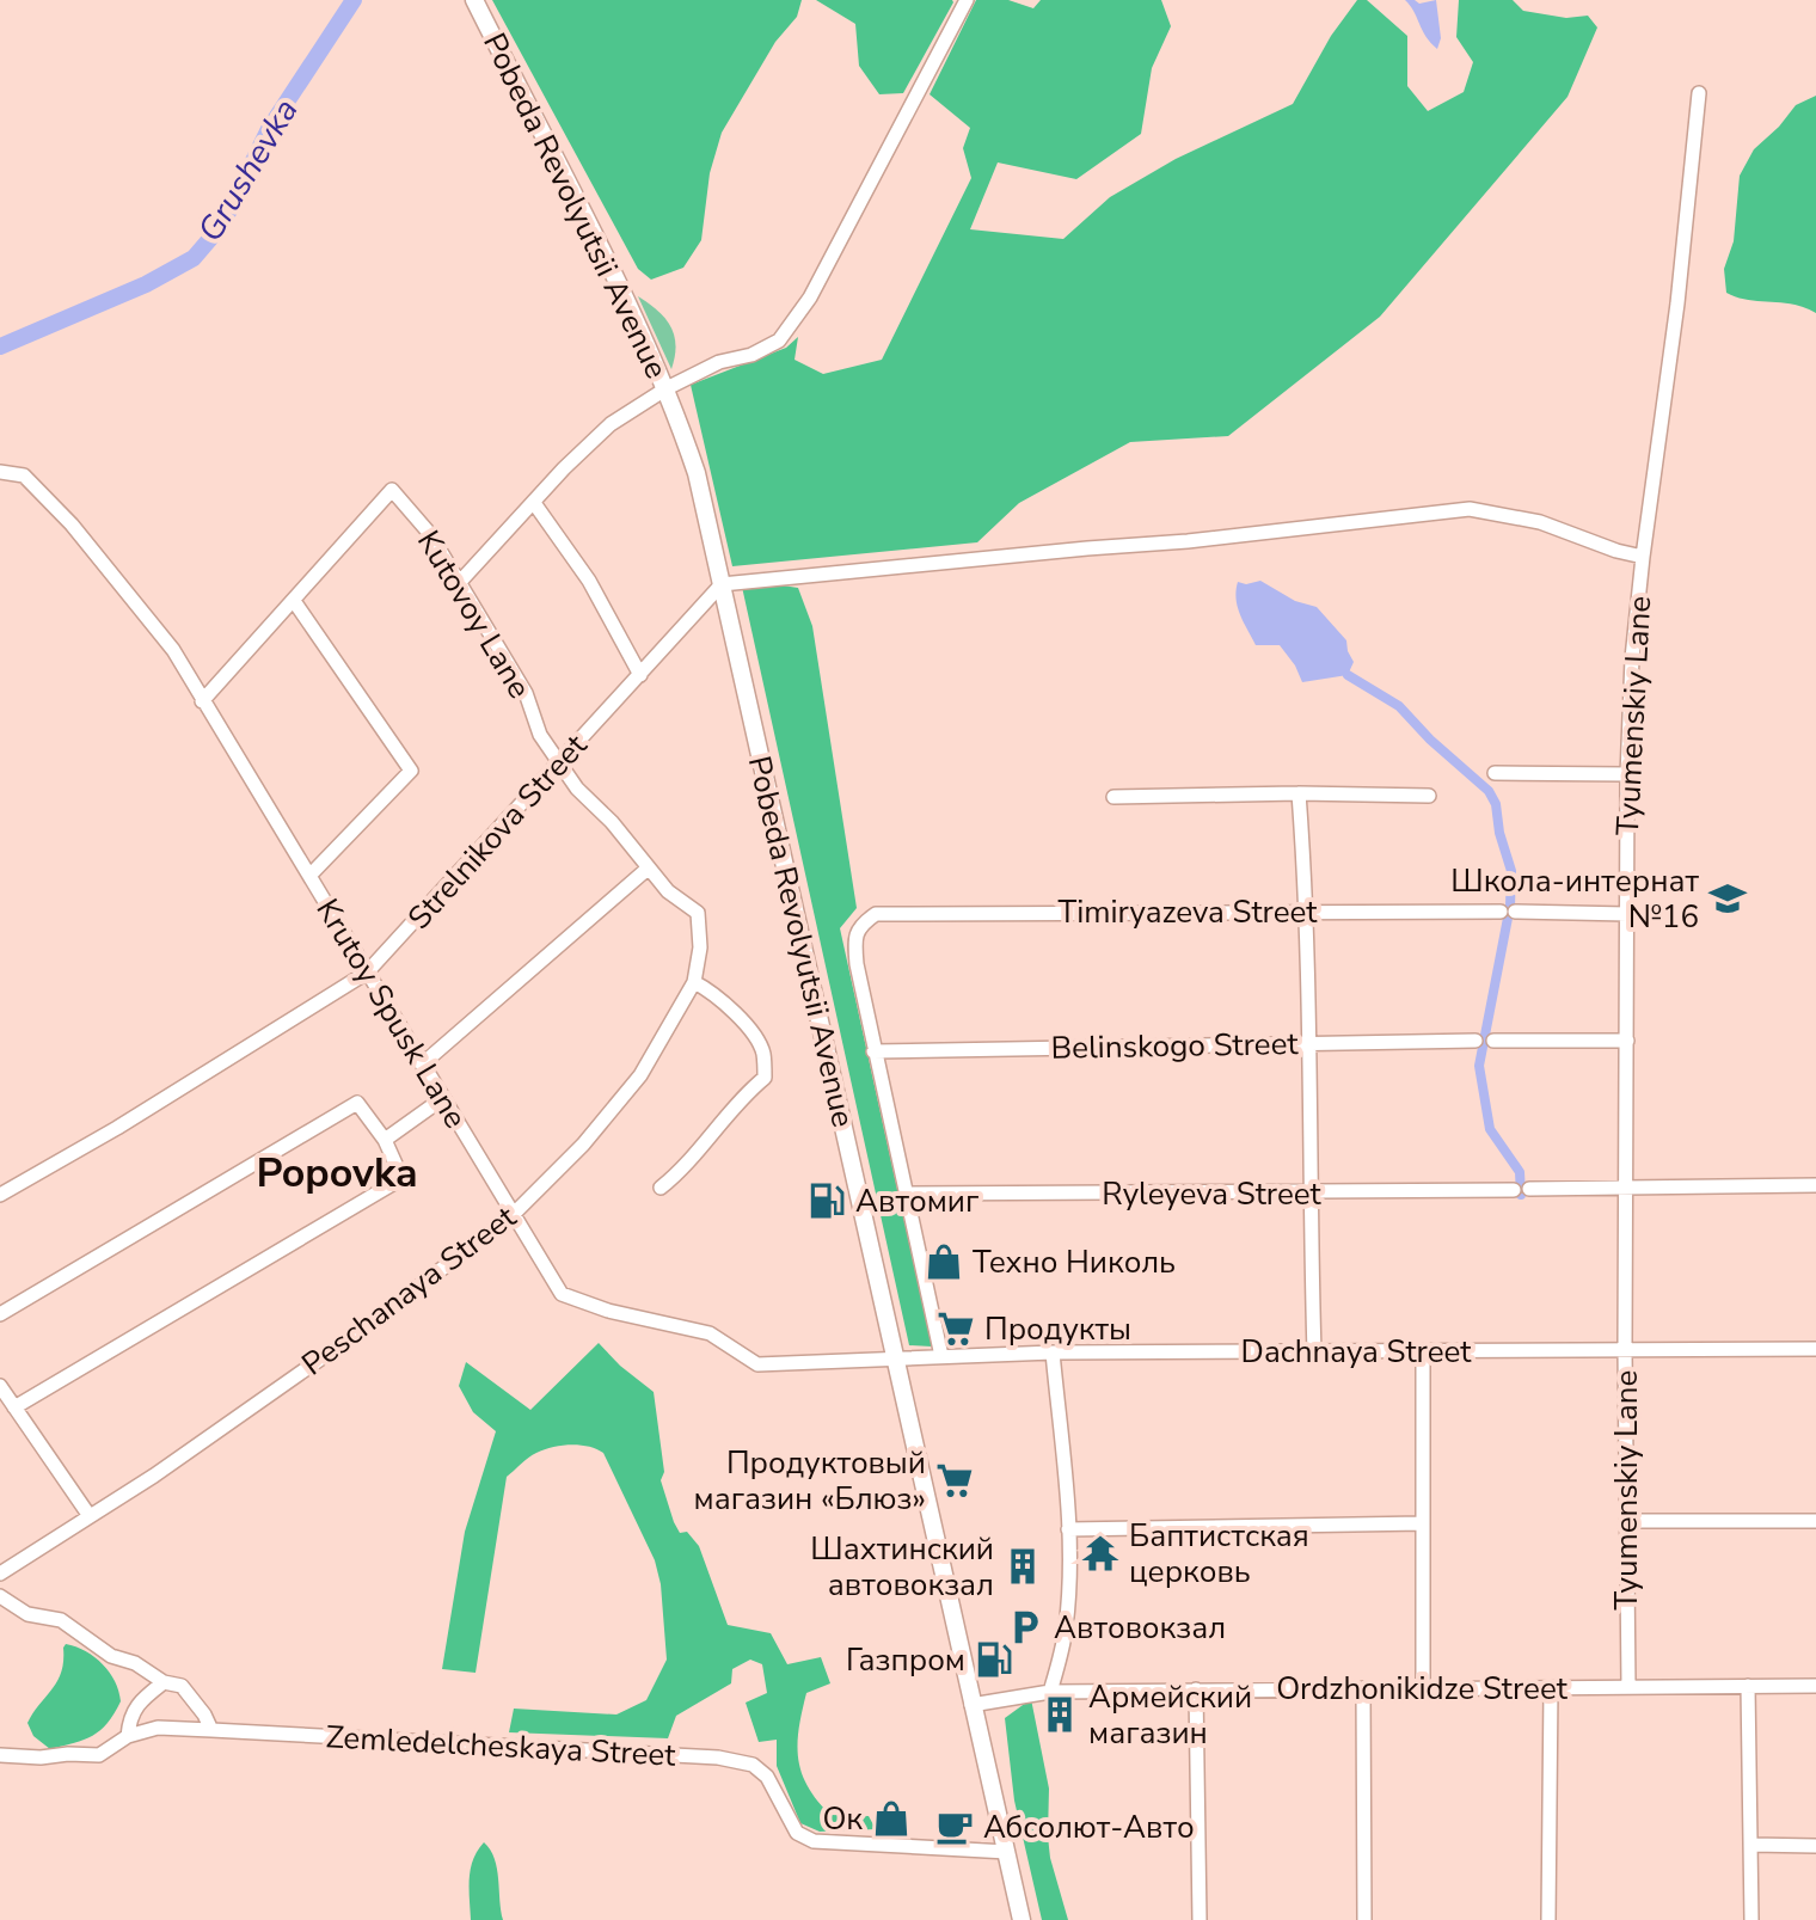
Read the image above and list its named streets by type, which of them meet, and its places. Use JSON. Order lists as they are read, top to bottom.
{
  "streets": {
    "main road": ["Pobeda Revolyutsii Avenue"],
    "street": [
      "Kutovoy Lane",
      "Tyumenskiy Lane",
      "Strelnikova Street",
      "Timiryazeva Street",
      "Krutoy Spusk Lane",
      "Belinskogo Street",
      "Ryleyeva Street",
      "Peschanaya Street",
      "Dachnaya Street",
      "Ordzhonikidze Street",
      "Zemledelcheskaya Street"
    ]
  },
  "crossings": [
    ["Pobeda Revolyutsii Avenue", "Strelnikova Street"],
    ["Pobeda Revolyutsii Avenue", "Krutoy Spusk Lane"],
    ["Pobeda Revolyutsii Avenue", "Dachnaya Street"],
    ["Pobeda Revolyutsii Avenue", "Ordzhonikidze Street"],
    ["Pobeda Revolyutsii Avenue", "Zemledelcheskaya Street"],
    ["Kutovoy Lane", "Strelnikova Street"],
    ["Kutovoy Lane", "Peschanaya Street"],
    ["Tyumenskiy Lane", "Timiryazeva Street"],
    ["Tyumenskiy Lane", "Ryleyeva Street"],
    ["Tyumenskiy Lane", "Dachnaya Street"],
    ["Tyumenskiy Lane", "Ordzhonikidze Street"],
    ["Strelnikova Street", "Krutoy Spusk Lane"],
    ["Timiryazeva Street", "Belinskogo Street"],
    ["Krutoy Spusk Lane", "Peschanaya Street"],
    ["Krutoy Spusk Lane", "Dachnaya Street"]
  ],
  "districts": ["Popovka"],
  "water": ["Grushevka"],
  "places": {
    "school or university": ["Школа-интернат №16"],
    "fuel station": ["Автомиг", "Газпром"],
    "shop": ["Техно Николь", "Ок"],
    "supermarket": ["Продукты", "Продуктовый магазин «Блюз»"],
    "temple": ["Баптистская церковь"],
    "building": ["Шахтинский автовокзал", "Армейский магазин"],
    "parking": ["Автовокзал"],
    "cafe": ["Абсолют-Авто"]
  }
}
